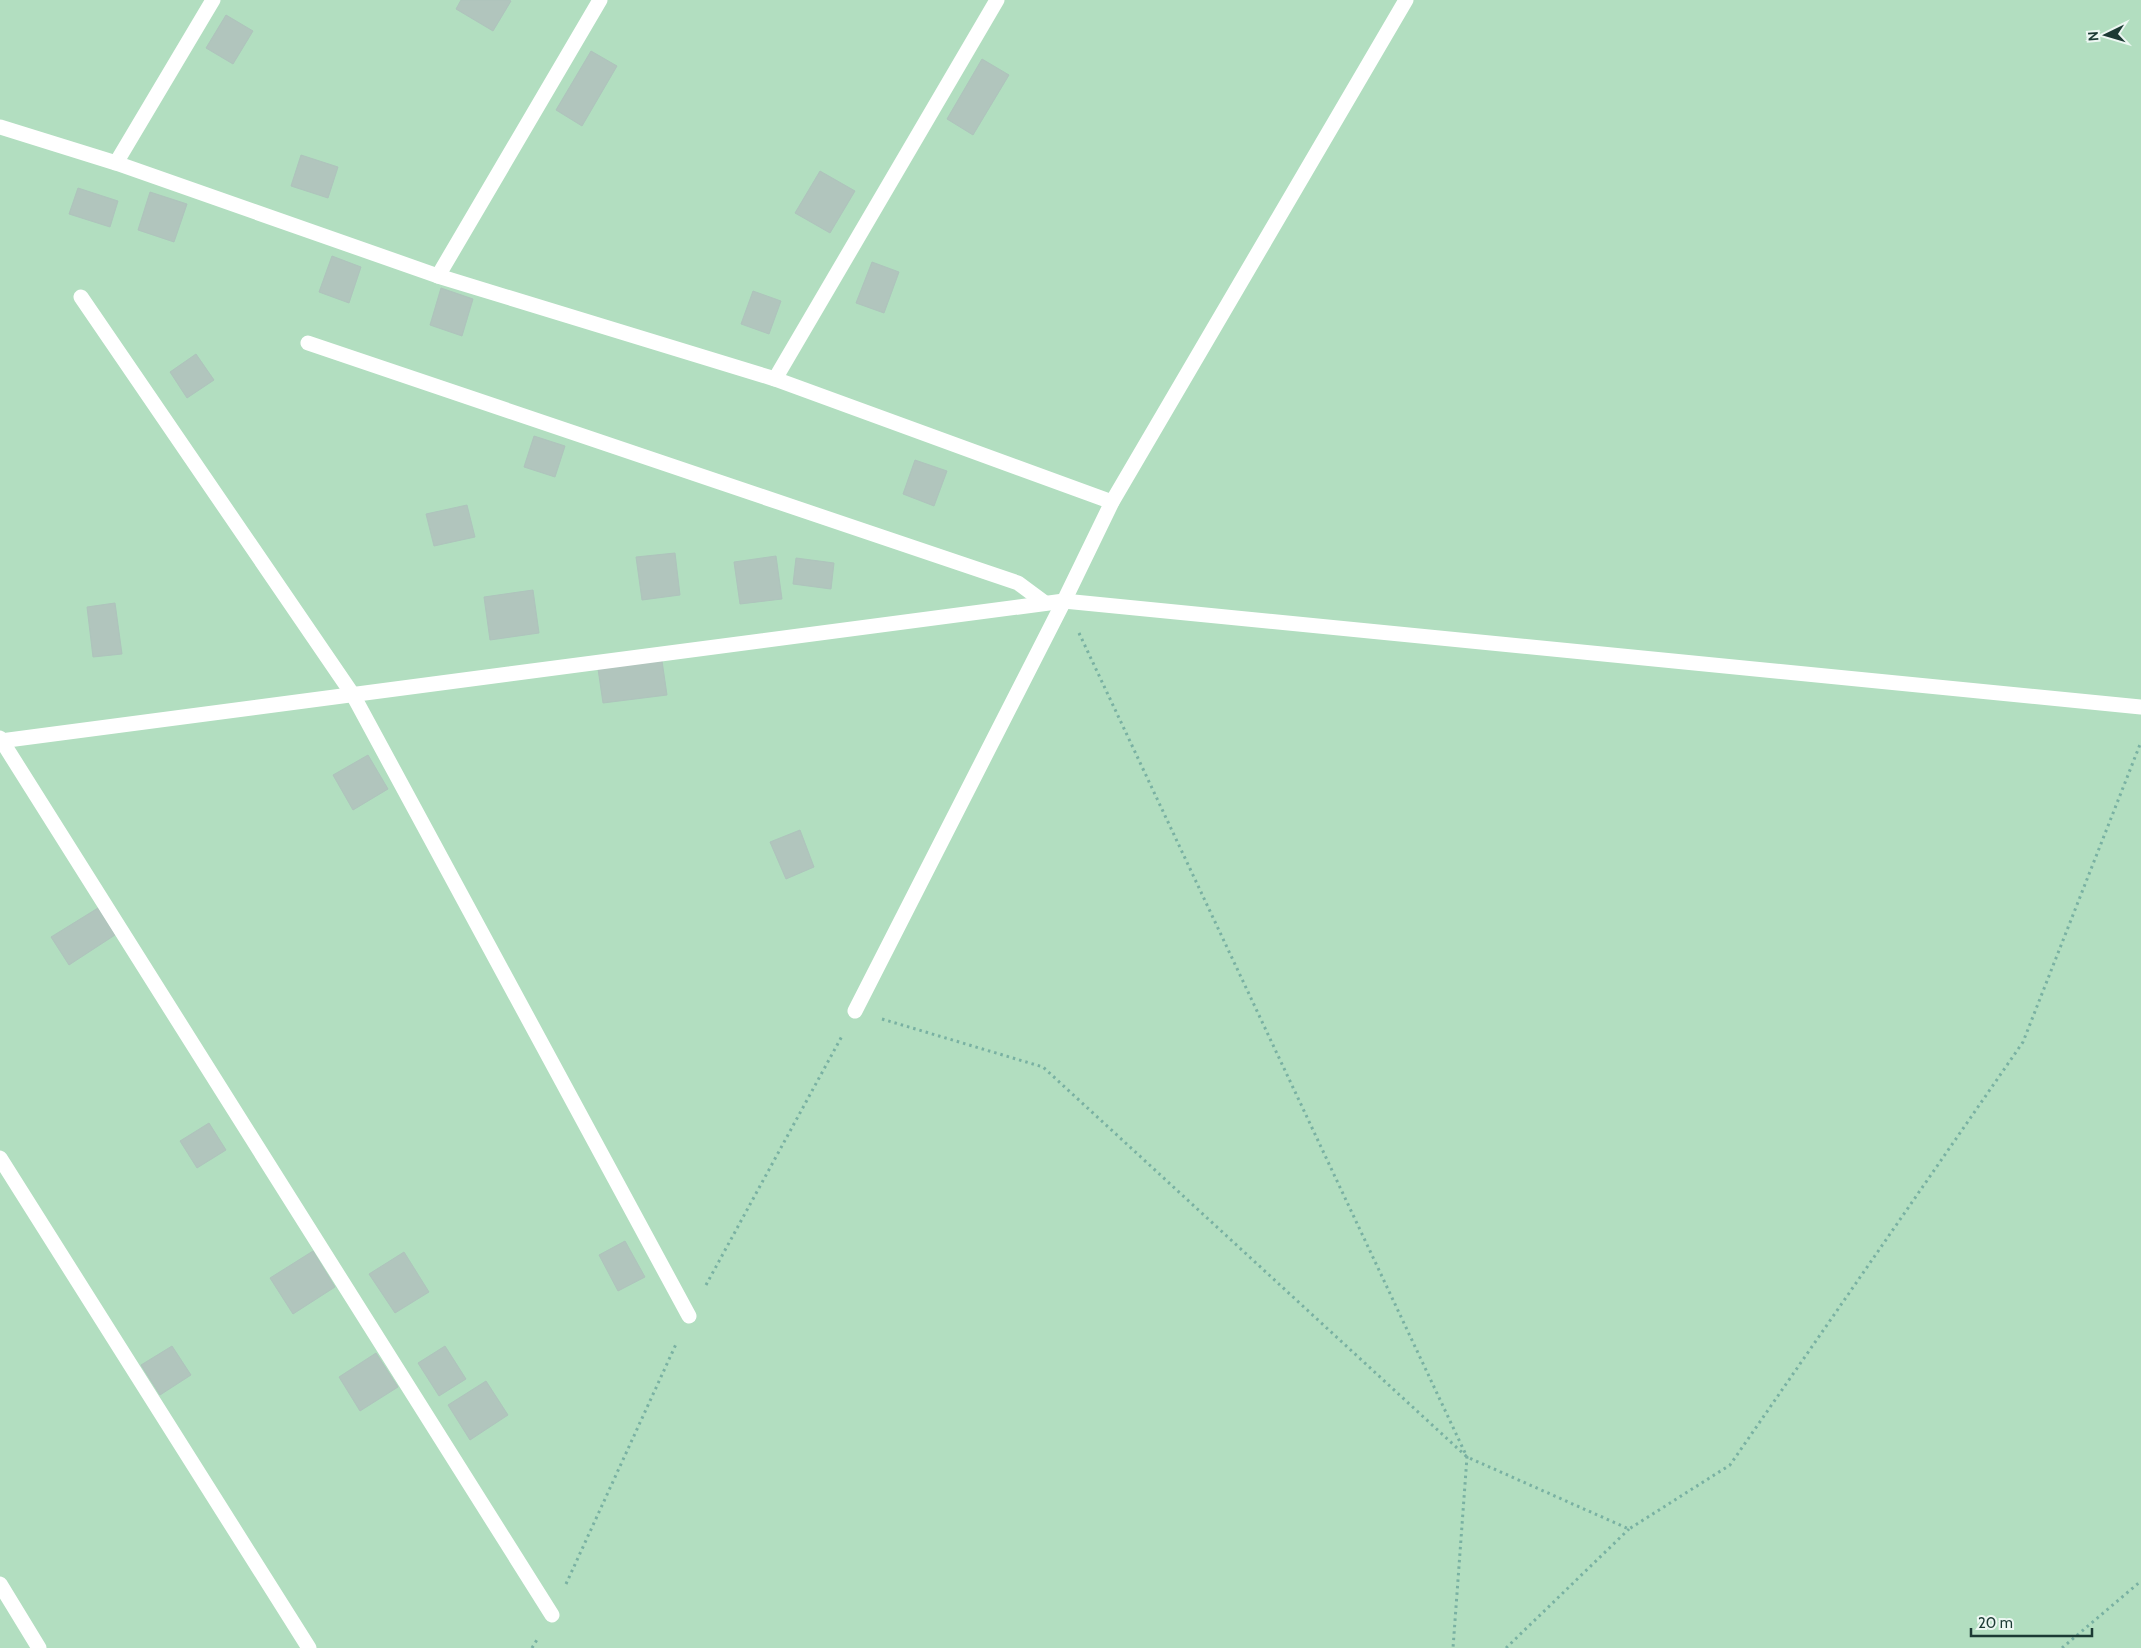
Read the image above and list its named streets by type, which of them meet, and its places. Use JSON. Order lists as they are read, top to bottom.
{
  "scale_bar": "20 m",
  "north": "left"
}
